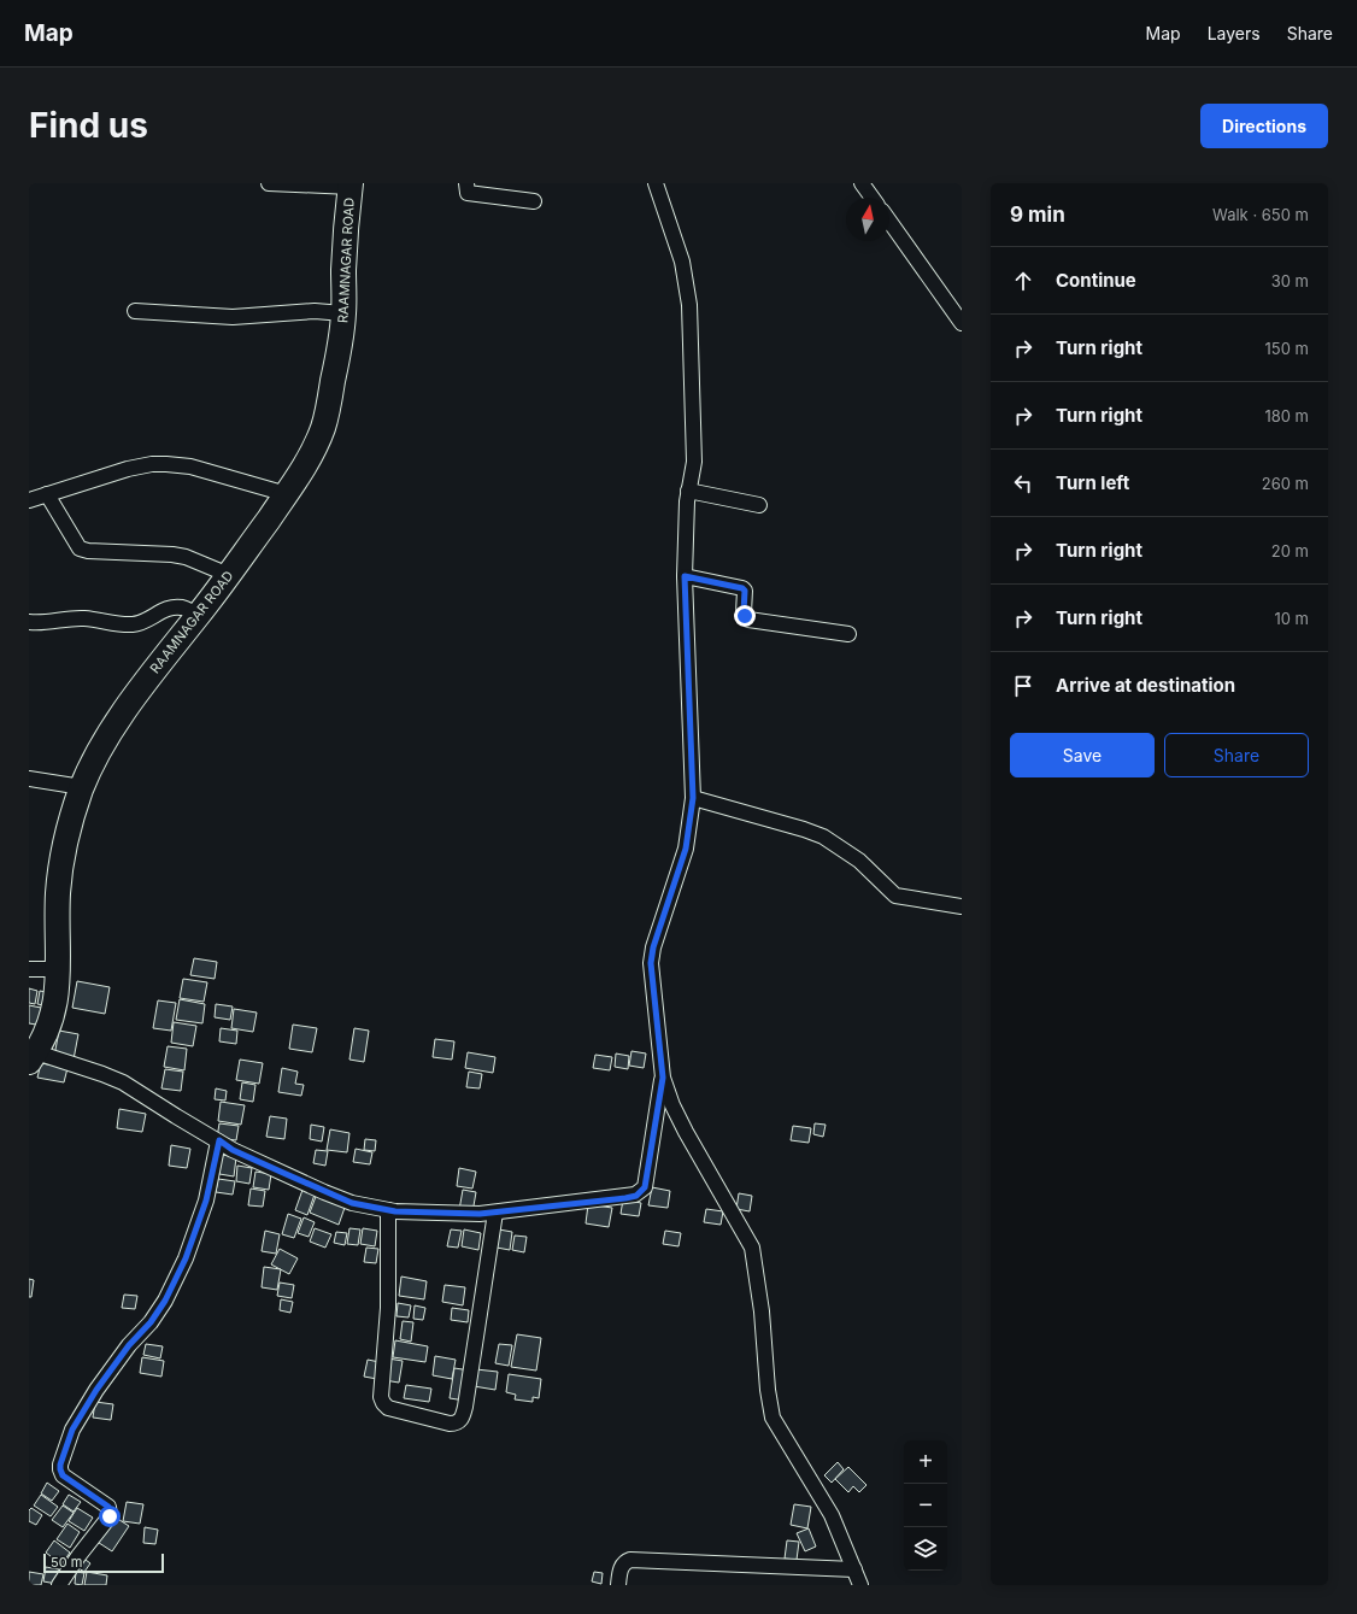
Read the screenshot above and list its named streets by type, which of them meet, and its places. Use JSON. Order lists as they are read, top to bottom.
{
  "streets": {
    "highway": ["RAAMNAGAR ROAD"]
  },
  "scale_bar": "50 m",
  "north": "top",
  "page": {
    "header": "Map",
    "nav": ["Map", "Layers", "Share"],
    "buttons": [
      "Directions",
      ["Save", "Share"]
    ],
    "title": "Find us",
    "heading": ["9 min", "Walk · 650 m"],
    "list": [
      ["Continue", "30 m"],
      ["Turn right", "150 m"],
      ["Turn right", "180 m"],
      ["Turn left", "260 m"],
      ["Turn right", "20 m"],
      ["Turn right", "10 m"],
      "Arrive at destination"
    ],
    "map_buttons": ["+", "−"],
    "scale": "50 m"
  }
}
